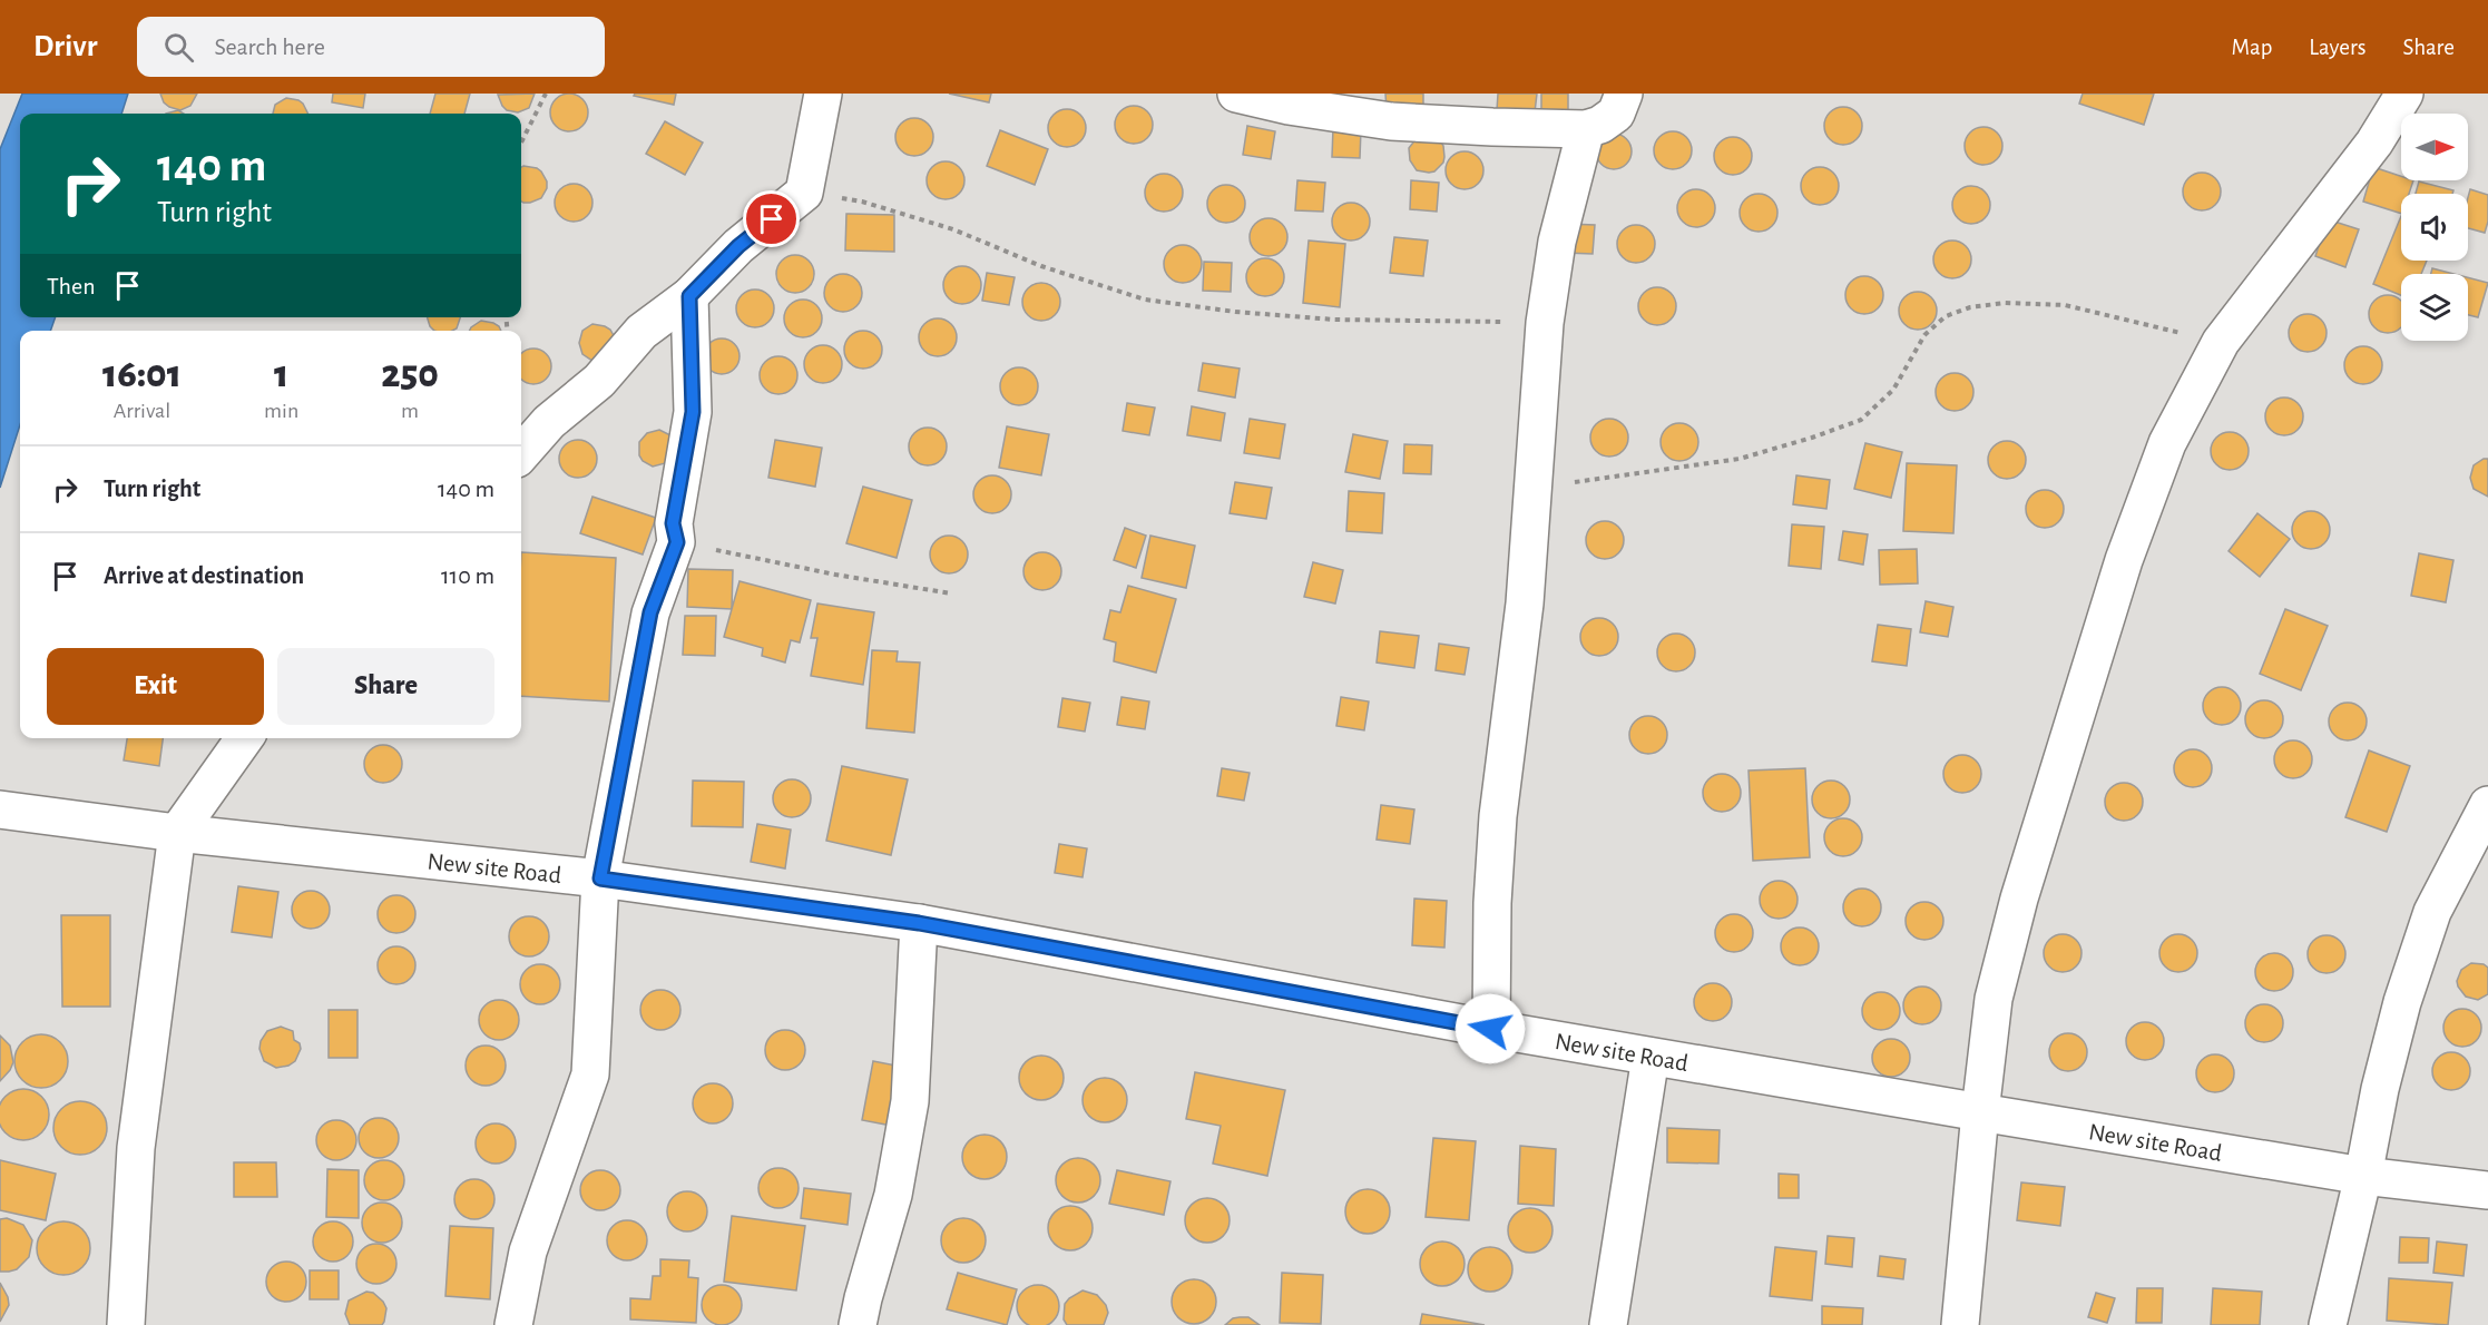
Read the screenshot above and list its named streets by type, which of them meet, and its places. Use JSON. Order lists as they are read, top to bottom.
{
  "streets": {
    "street": ["New site Road"]
  },
  "north": "right",
  "page": {
    "header": "Drivr",
    "search": "Search here",
    "nav": ["Map", "Layers", "Share"],
    "turn": ["140 m", "Turn right"],
    "then": "Then",
    "eta": [
      "16:01",
      "Arrival",
      "1",
      "min",
      "250",
      "m"
    ],
    "list": [
      {
        "name": "Turn right",
        "value": "140 m"
      },
      {
        "name": "Arrive at destination",
        "value": "110 m"
      }
    ],
    "buttons": ["Exit", "Share"]
  }
}
